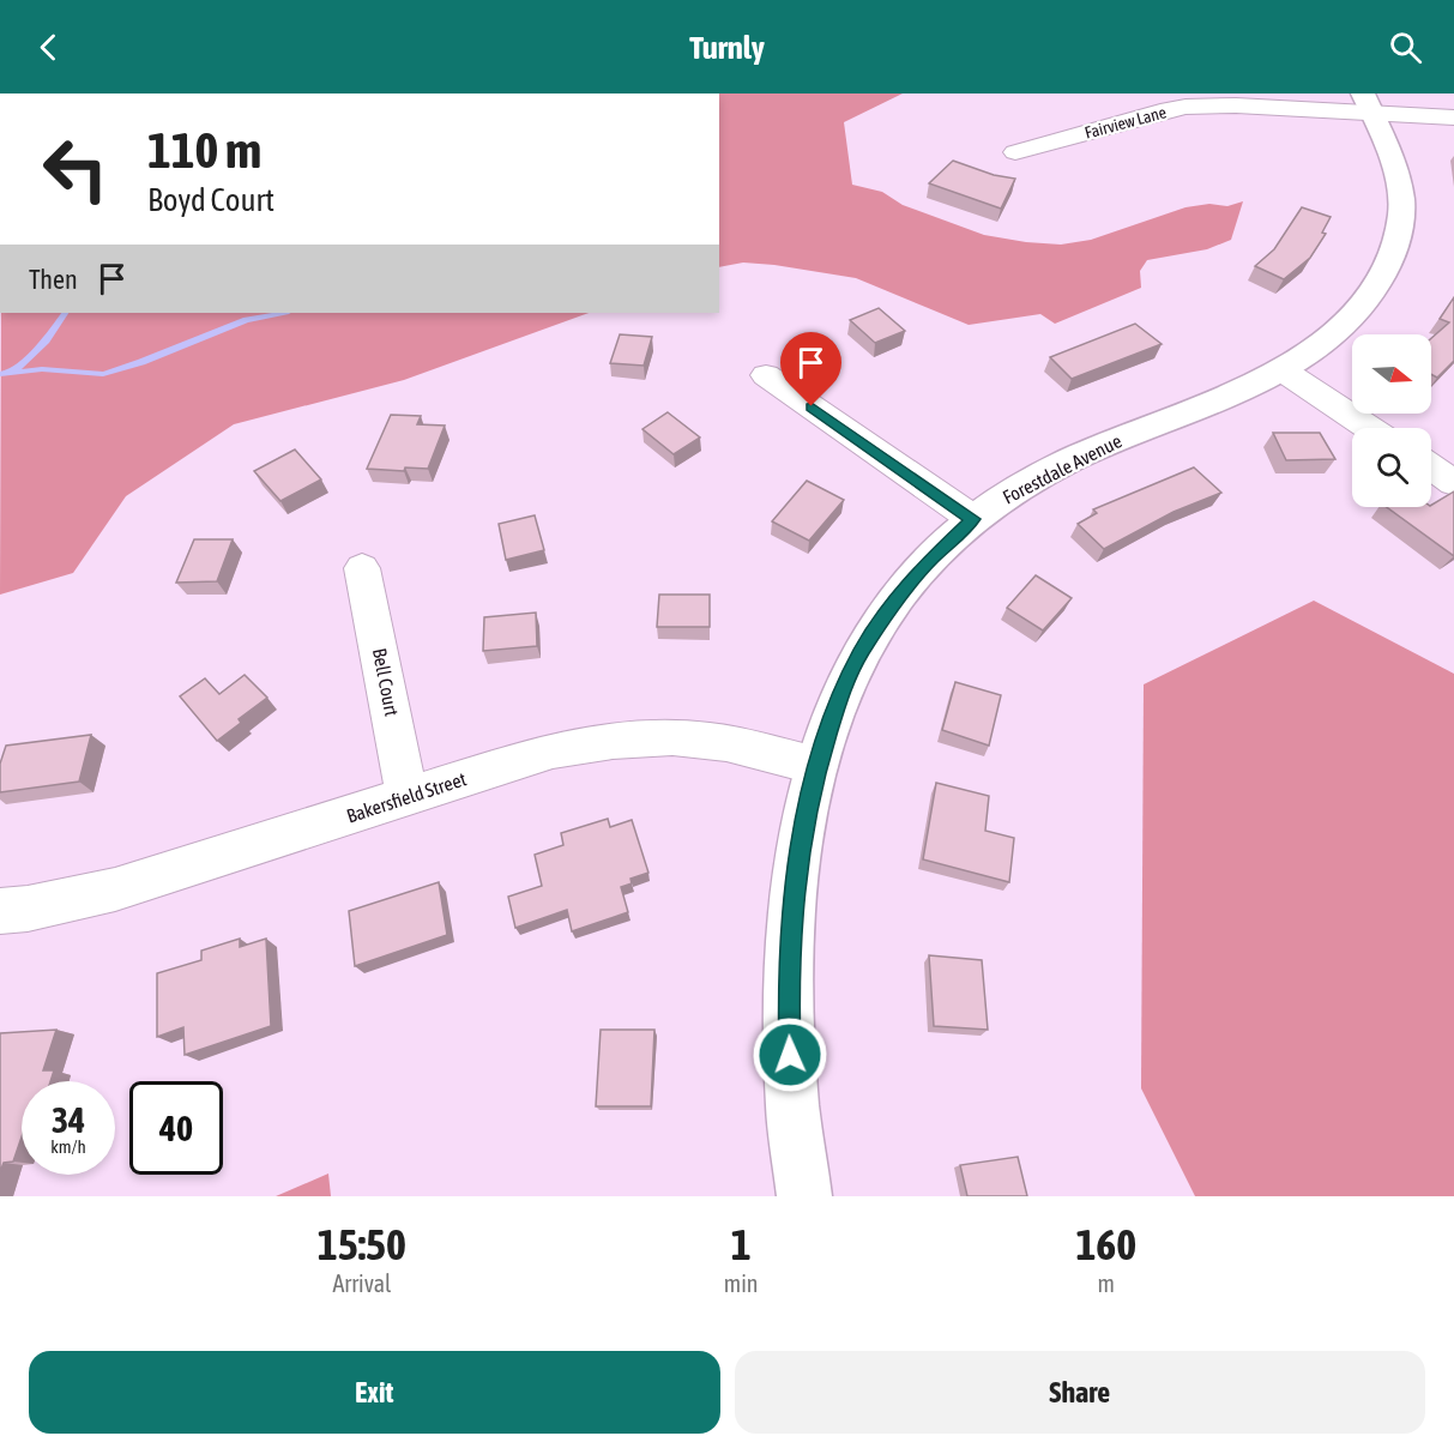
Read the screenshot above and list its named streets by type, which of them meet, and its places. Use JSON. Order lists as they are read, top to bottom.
{
  "streets": {
    "street": [
      "Fairview Lane",
      "Forestdale Avenue",
      "Bell Court",
      "Bakersfield Street"
    ]
  },
  "crossings": [
    ["Fairview Lane", "Forestdale Avenue"],
    ["Forestdale Avenue", "Bakersfield Street"],
    ["Bell Court", "Bakersfield Street"]
  ],
  "north": "right",
  "page": {
    "header": "Turnly",
    "turn": ["110 m", "Boyd Court"],
    "then": "Then",
    "speed": "34 km/h",
    "limit": "40",
    "eta": [
      "15:50",
      "Arrival",
      "1",
      "min",
      "160",
      "m"
    ],
    "buttons": ["Exit", "Share"]
  }
}
